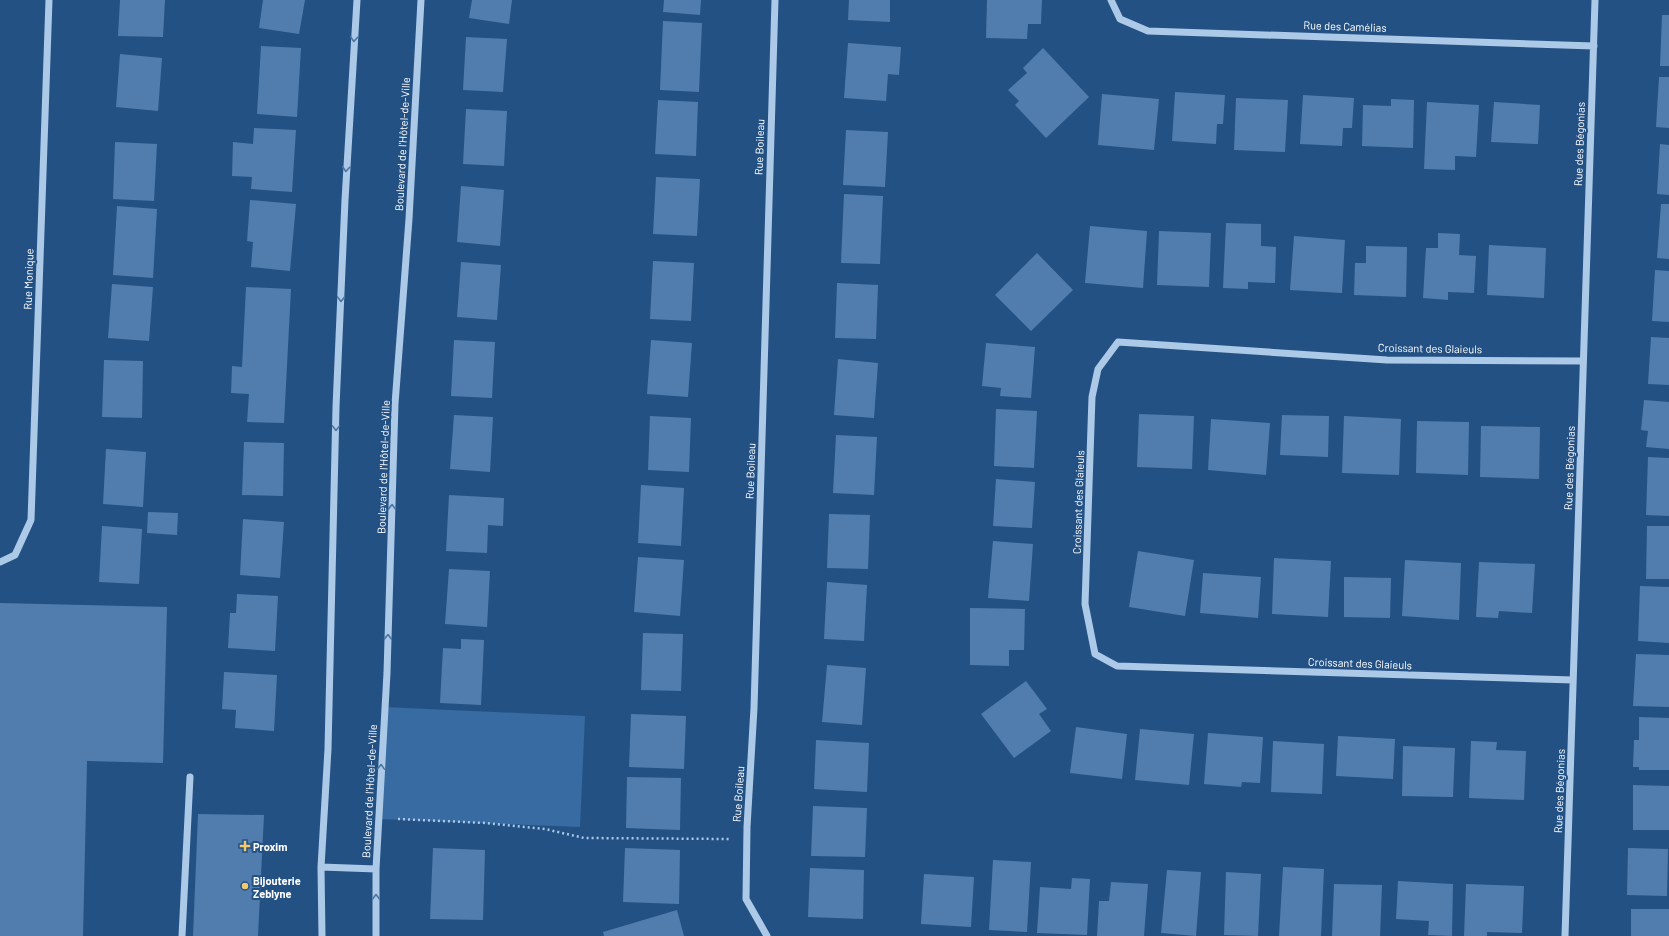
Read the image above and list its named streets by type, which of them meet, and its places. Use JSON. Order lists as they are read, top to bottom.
{
  "streets": {
    "street": [
      "Rue des Camélias",
      "Boulevard de l'Hôtel-de-Ville",
      "Rue des Bégonias",
      "Rue Boileau",
      "Rue Monique",
      "Croissant des Glaieuls"
    ]
  },
  "crossings": [
    ["Rue des Camélias", "Rue des Bégonias"],
    ["Rue des Bégonias", "Croissant des Glaieuls"]
  ],
  "places": {
    "health": ["Proxim"],
    "other": ["Bijouterie Zeblyne"]
  }
}
